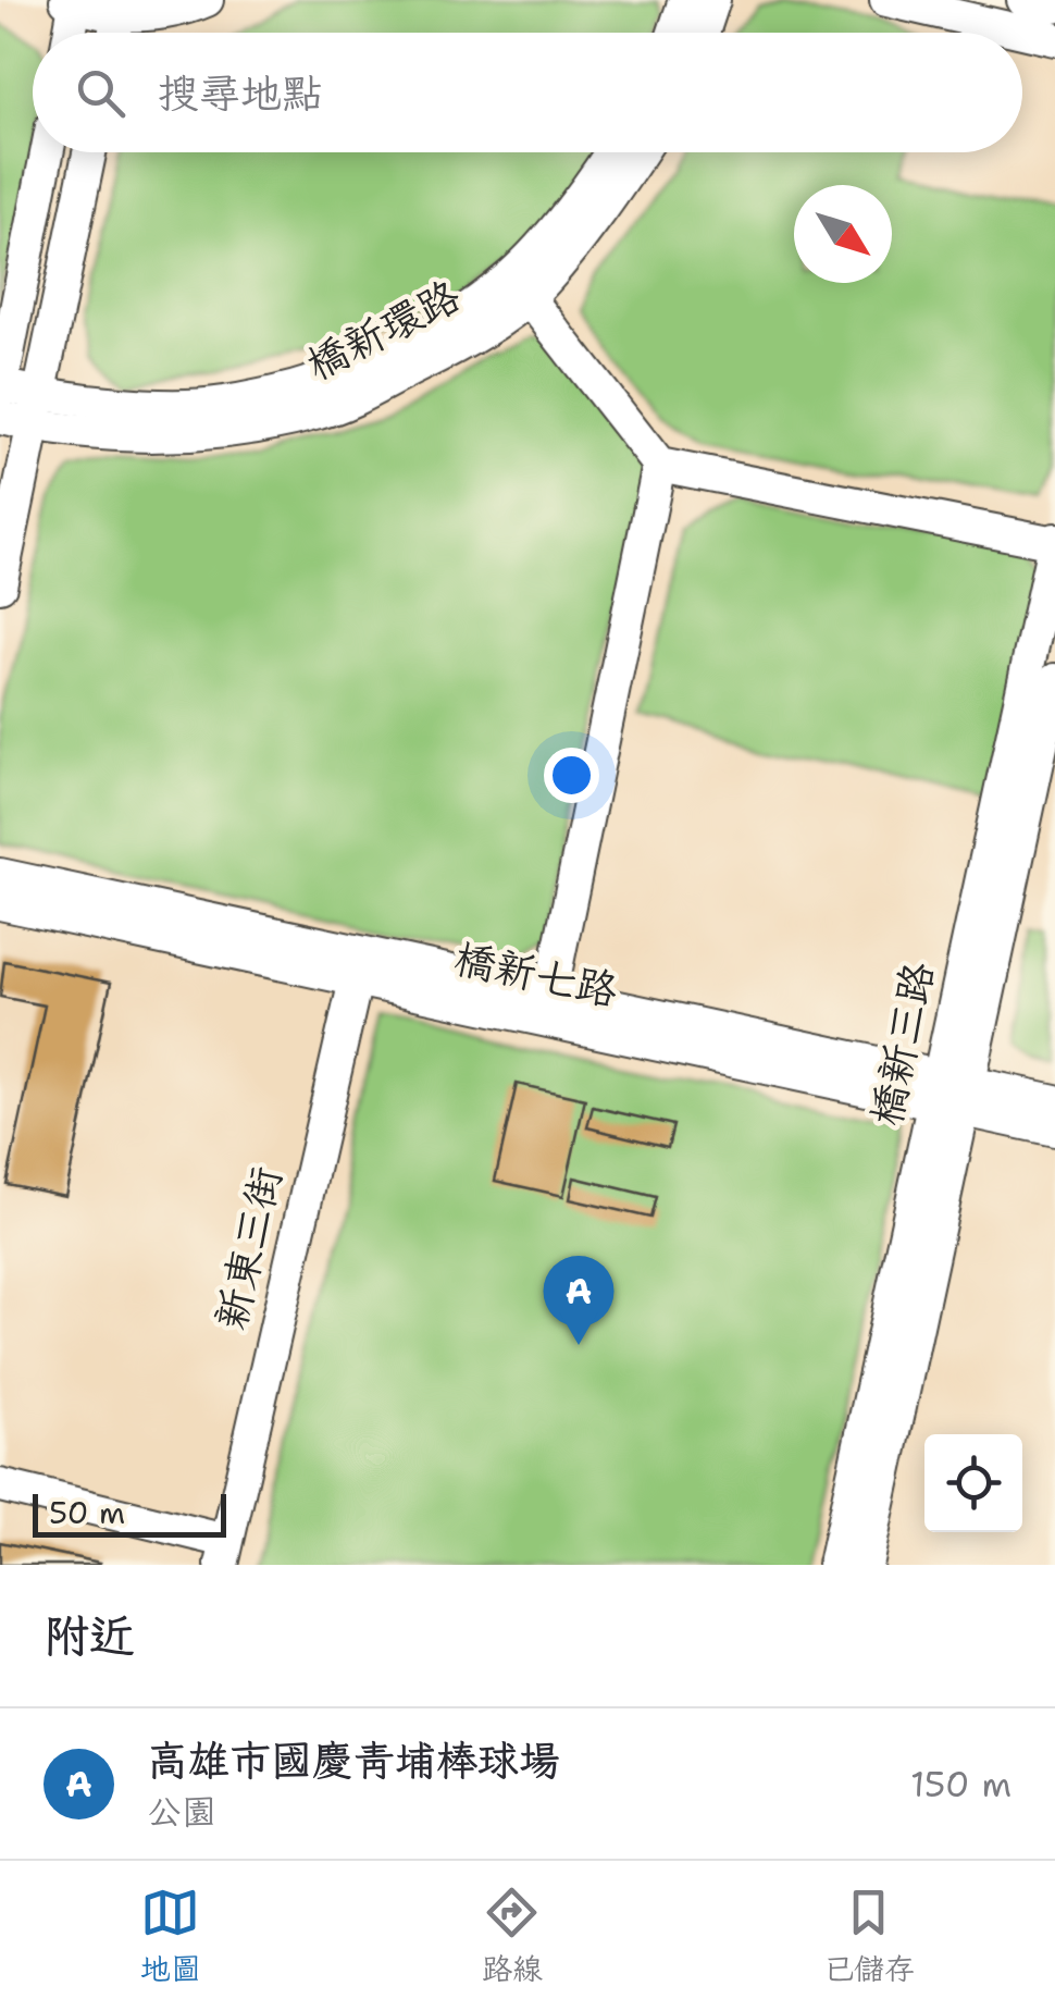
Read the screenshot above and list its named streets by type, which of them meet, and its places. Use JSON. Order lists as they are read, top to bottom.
{
  "streets": {
    "street": [
      "橋新環路",
      "橋新七路",
      "橋新三路",
      "新東三街"
    ]
  },
  "crossings": [
    ["橋新七路", "橋新三路"],
    ["橋新七路", "新東三街"]
  ],
  "scale_bar": "50 m",
  "north": "bottom right",
  "page": {
    "search": "搜尋地點",
    "pins": "A",
    "scale": "50 m",
    "heading": "附近",
    "list": [
      {
        "mark": "A",
        "name": "高雄市國慶青埔棒球場",
        "note": "公園",
        "value": "150 m"
      }
    ],
    "nav": ["地圖", "路線", "已儲存"]
  }
}
